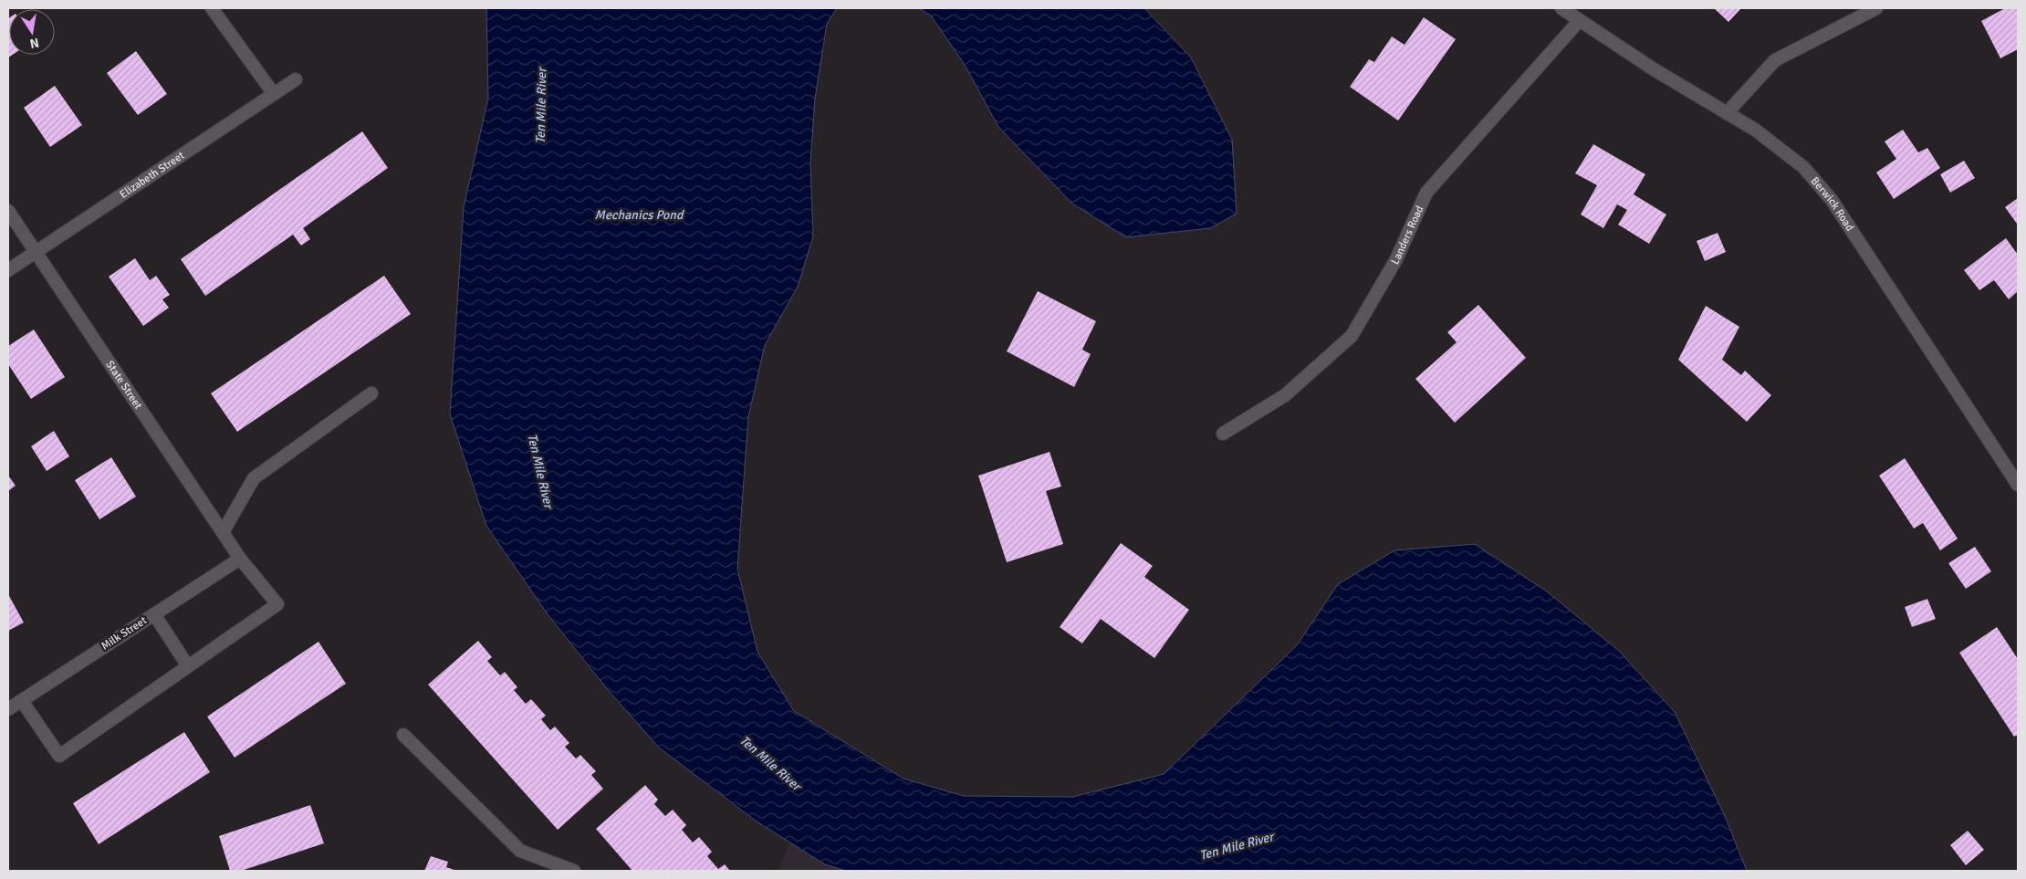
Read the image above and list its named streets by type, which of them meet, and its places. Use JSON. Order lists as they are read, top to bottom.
{
  "streets": {
    "street": [
      "Elizabeth Street",
      "Berwick Road",
      "Landers Road",
      "State Street",
      "Milk Street"
    ]
  },
  "crossings": [
    ["Elizabeth Street", "State Street"],
    ["Berwick Road", "Landers Road"],
    ["State Street", "Milk Street"]
  ],
  "water": ["Ten Mile River", "Mechanics Pond"],
  "north": "bottom"
}
